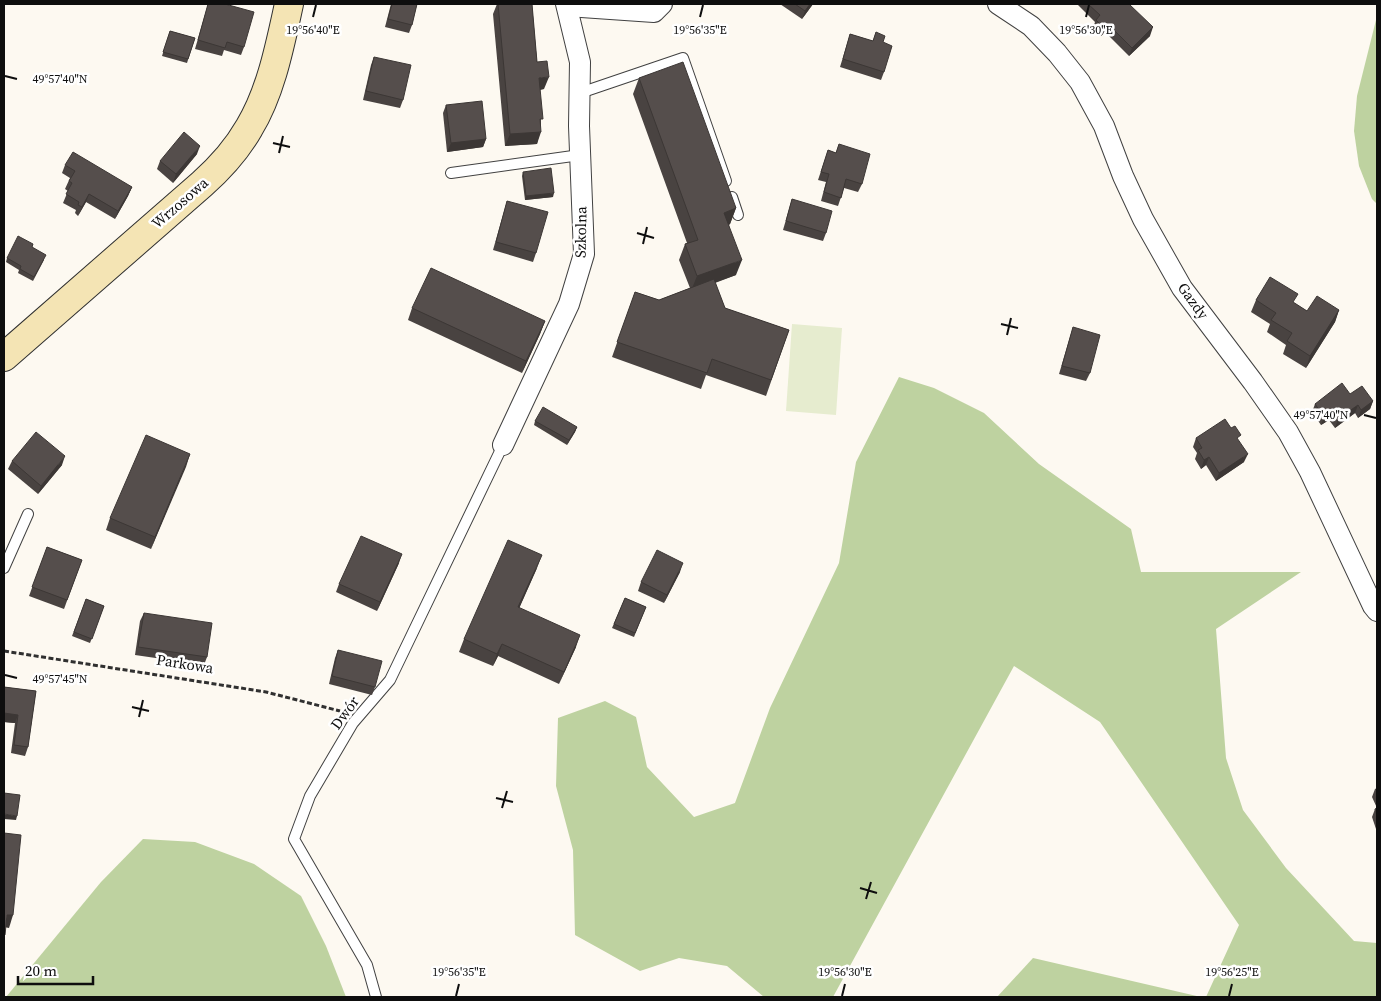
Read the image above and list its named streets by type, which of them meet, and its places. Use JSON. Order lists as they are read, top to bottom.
{
  "streets": {
    "street": ["Wrzosowa", "Szkolna", "Gazdy"],
    "lane": ["Dwór"],
    "path": ["Parkowa"]
  },
  "crossings": [
    ["Szkolna", "Dwór"],
    ["Parkowa", "Dwór"]
  ],
  "scale_bar": "20 m",
  "coordinates": [
    "19°56'40\"E",
    "19°56'35\"E",
    "19°56'30\"E",
    "49°57'40\"N",
    "49°57'45\"N",
    "19°56'25\"E"
  ]
}
